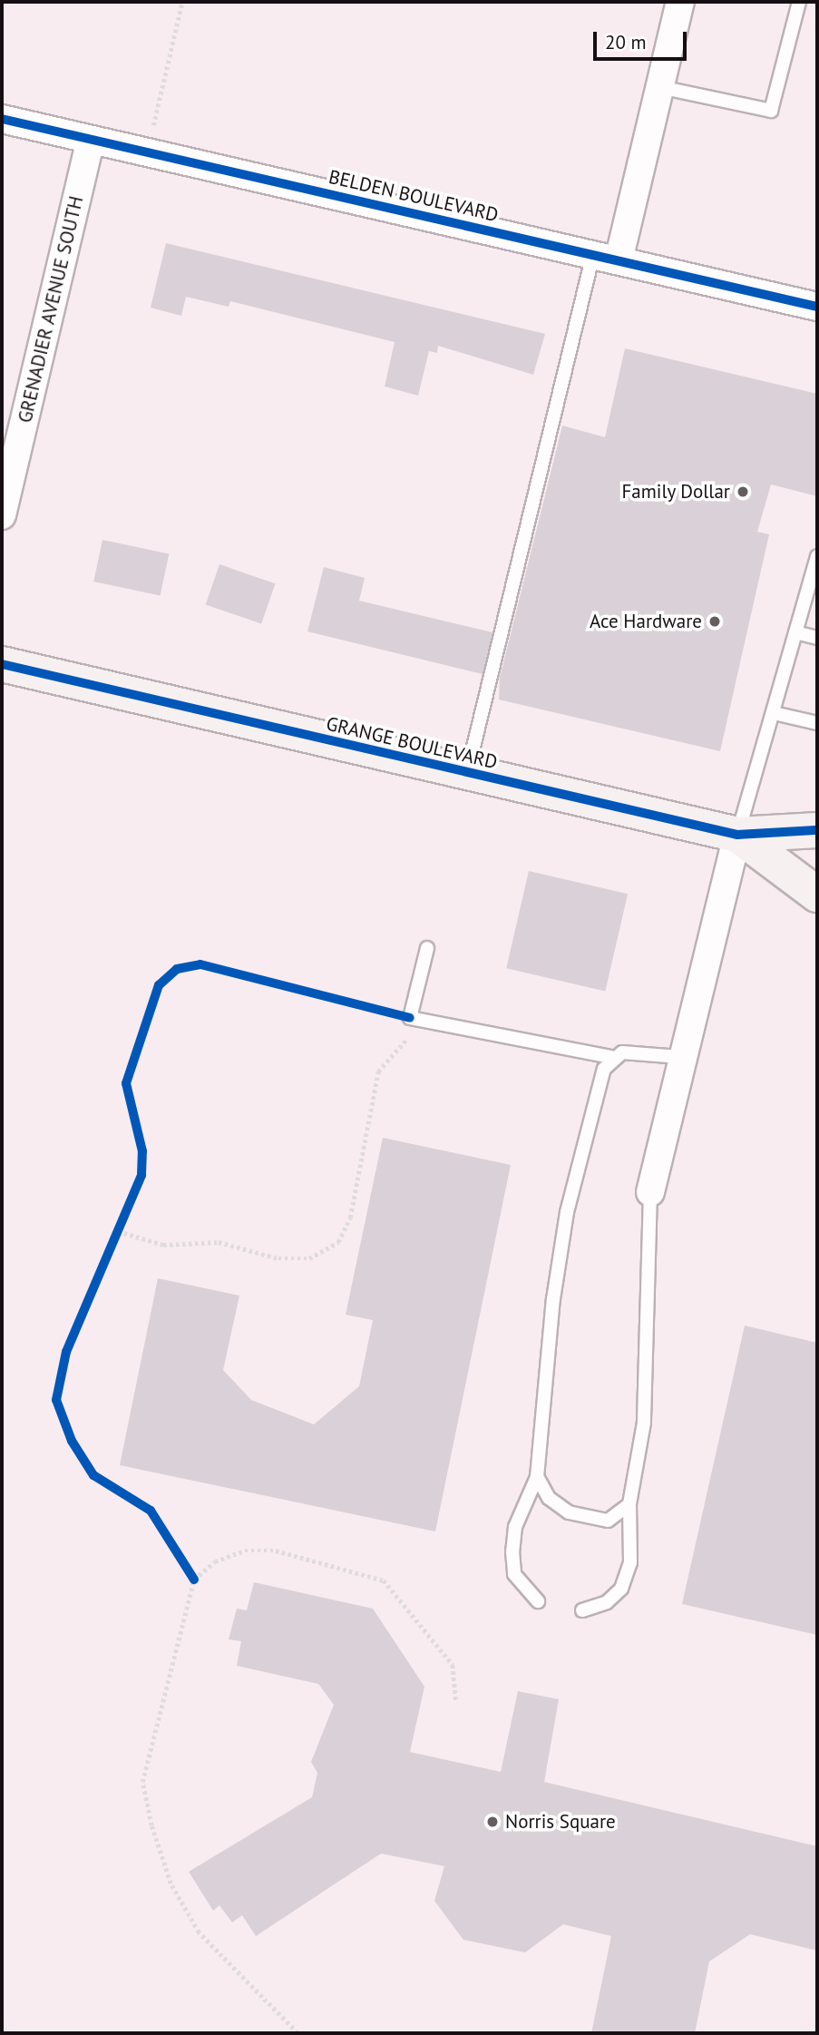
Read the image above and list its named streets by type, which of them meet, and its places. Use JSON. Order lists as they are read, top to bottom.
{
  "streets": {
    "street": ["BELDEN BOULEVARD", "GRENADIER AVENUE SOUTH", "GRANGE BOULEVARD"]
  },
  "crossings": [
    ["BELDEN BOULEVARD", "GRENADIER AVENUE SOUTH"]
  ],
  "places": ["Family Dollar", "Ace Hardware", "Norris Square"],
  "scale_bar": "20 m"
}
